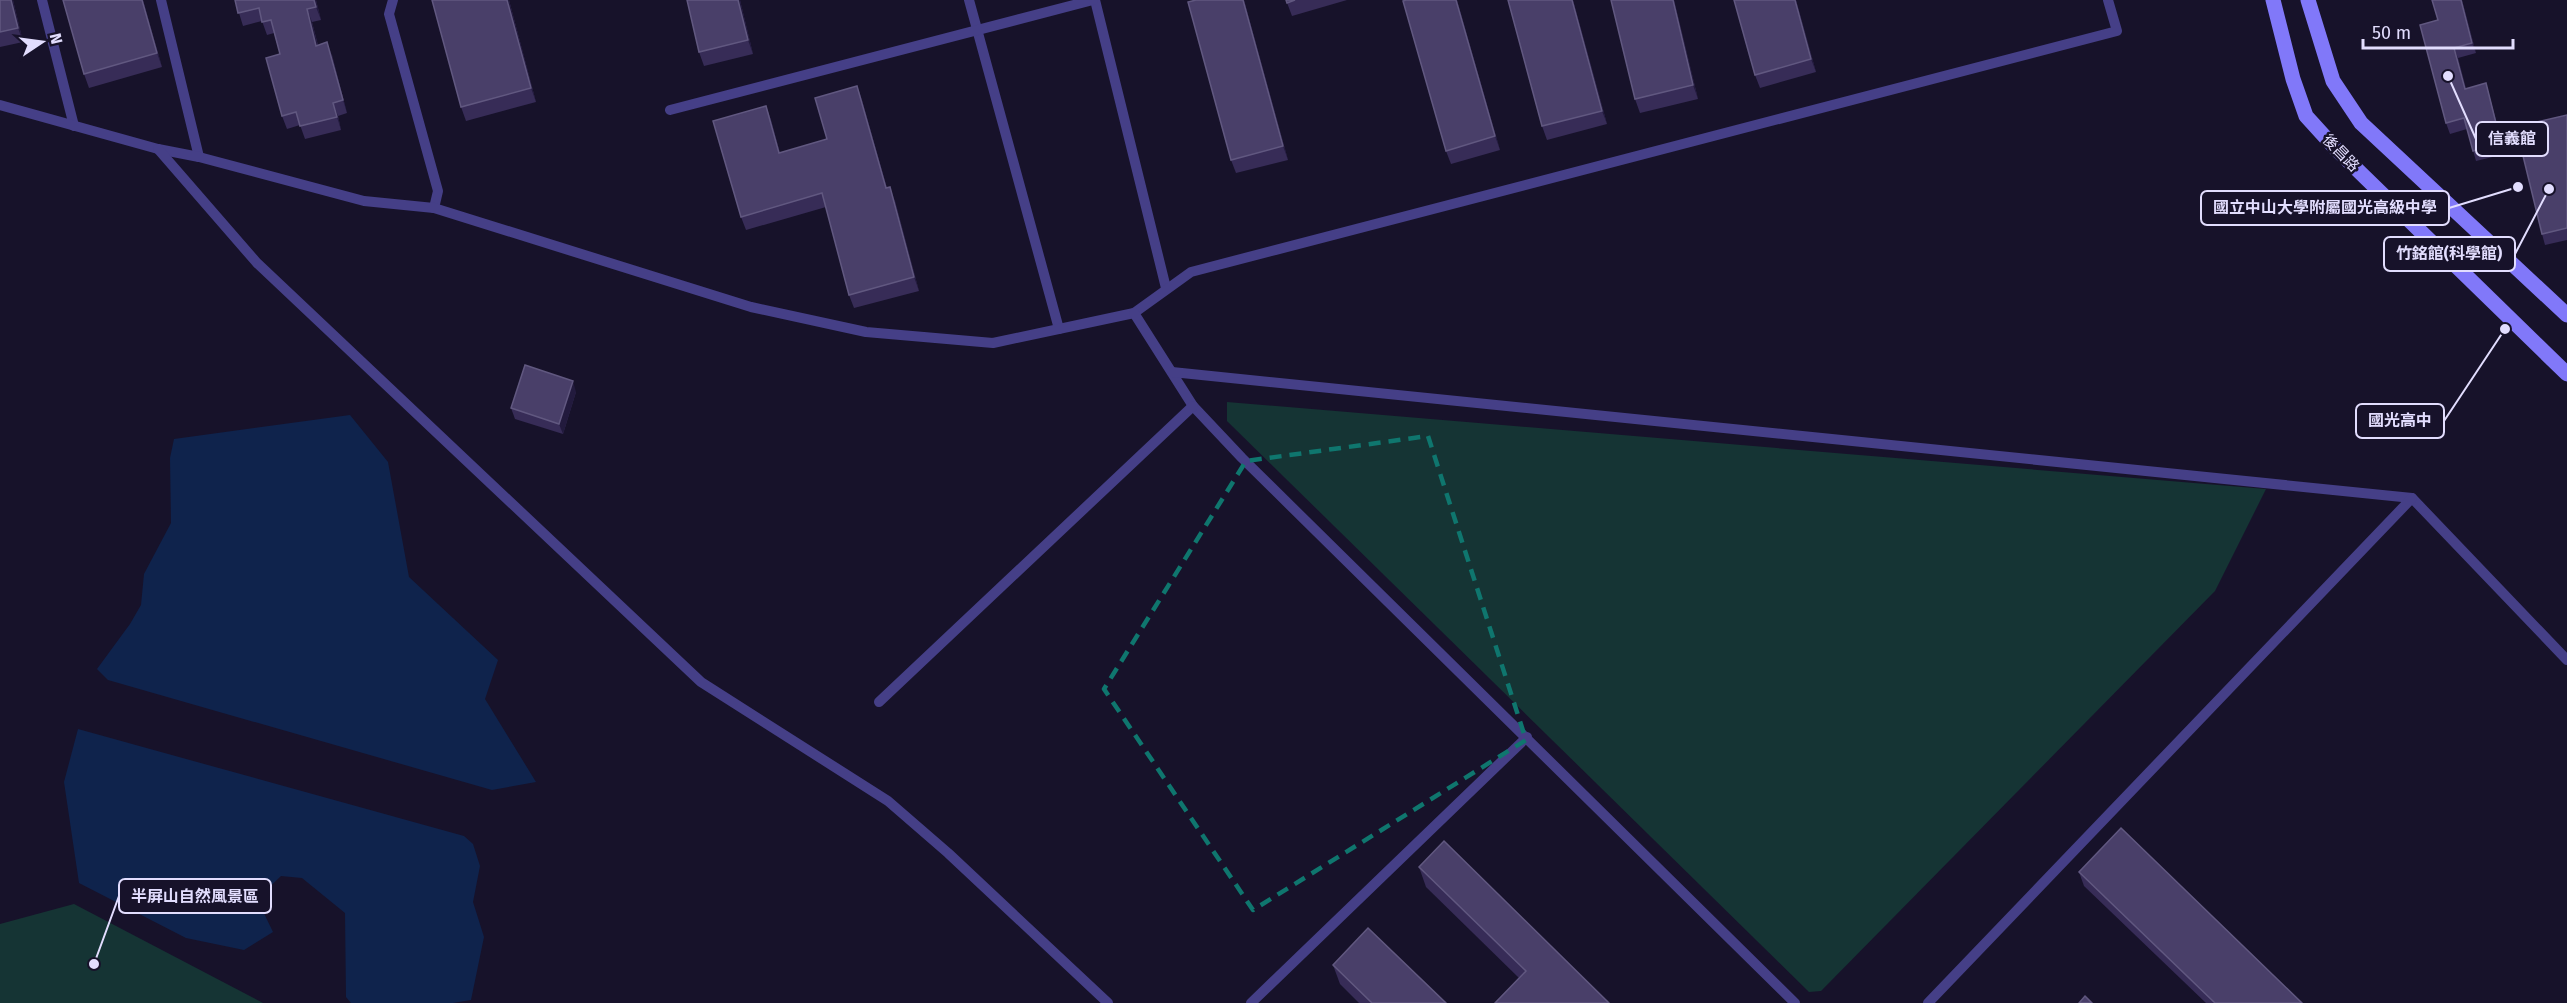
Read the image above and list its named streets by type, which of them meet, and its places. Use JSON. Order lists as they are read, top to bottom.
{
  "streets": {
    "street": ["後昌路"]
  },
  "places": [
    "信義館",
    "國立中山大學附屬國光高級中學",
    "竹銘館(科學館)",
    "國光高中",
    "半屏山自然風景區"
  ],
  "scale_bar": "50 m",
  "north": "right"
}
